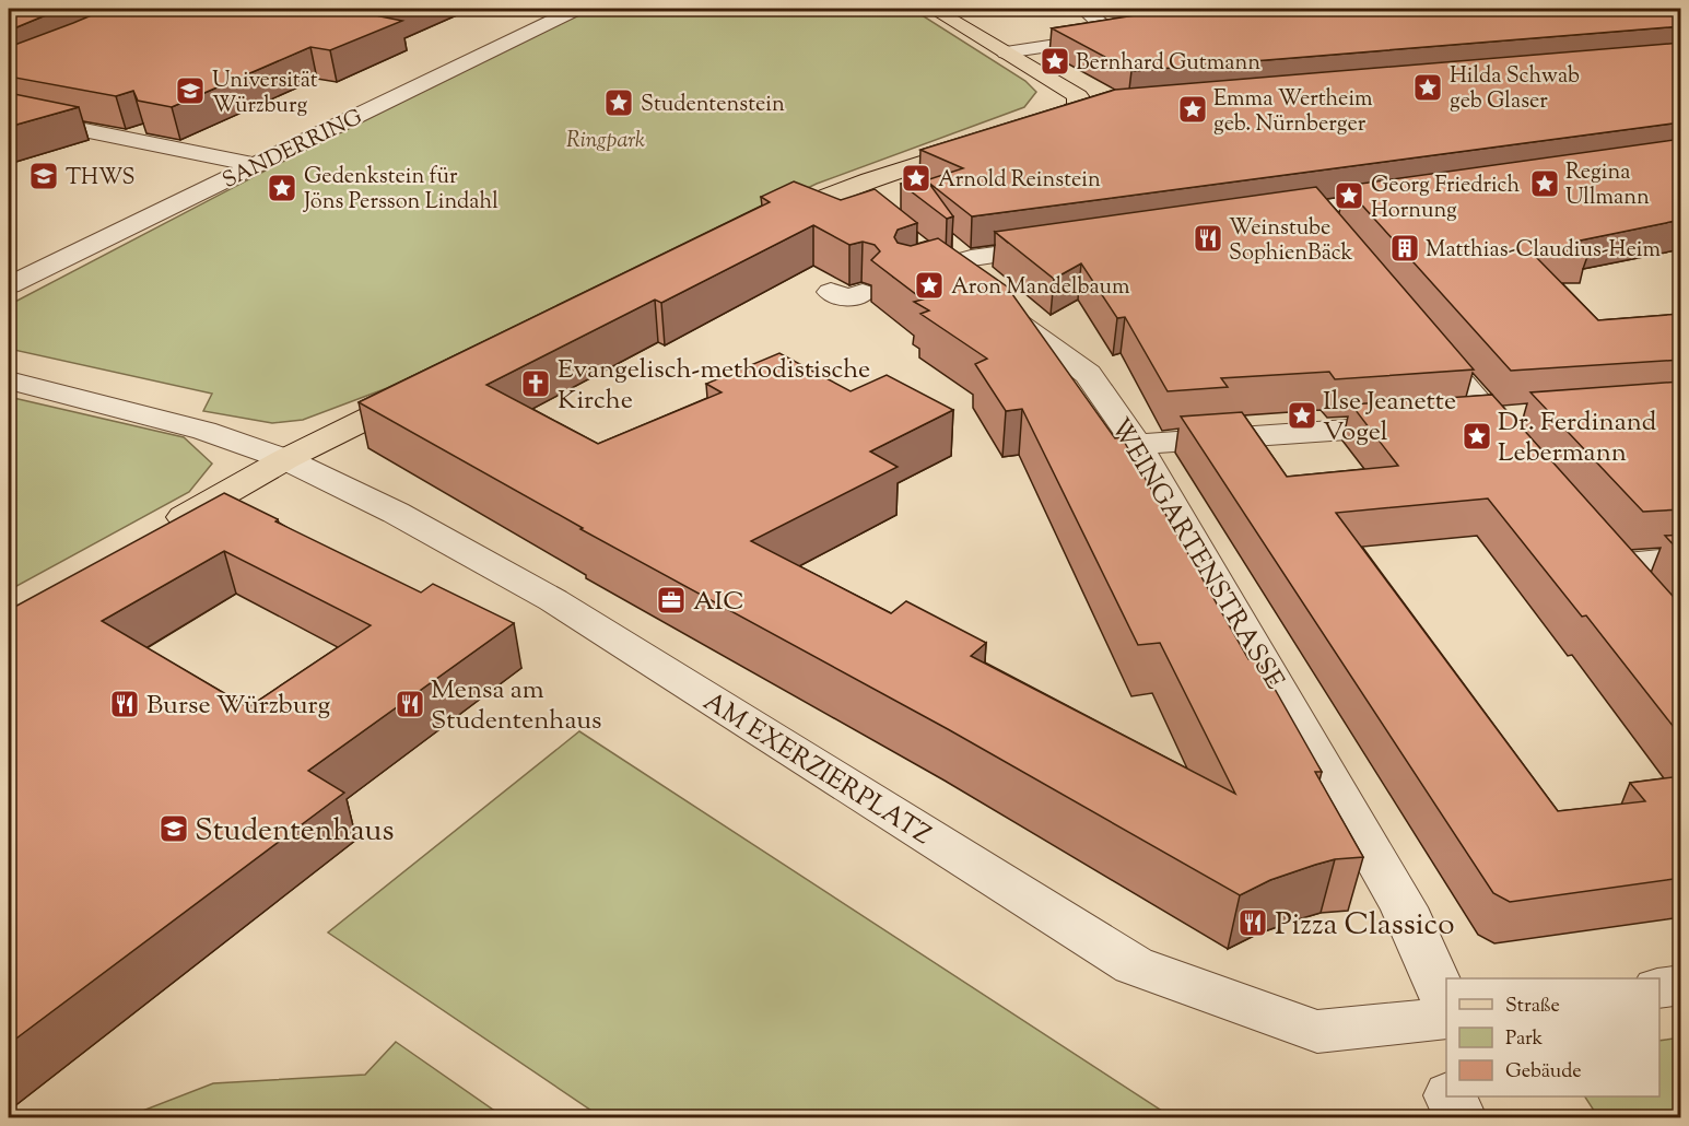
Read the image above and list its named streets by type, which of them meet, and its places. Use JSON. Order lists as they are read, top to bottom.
{
  "streets": {
    "street": ["SANDERRING", "WEINGARTENSTRASSE", "AM EXERZIERPLATZ"]
  },
  "parks": ["Ringpark"],
  "places": {
    "place": [
      "Bernhard Gutmann",
      "Hilda Schwab geb Glaser",
      "Studentenstein",
      "Emma Wertheim geb. Nürnberger",
      "Arnold Reinstein",
      "Regina Ullmann",
      "Gedenkstein für Jöns Persson Lindahl",
      "Georg Friedrich Hornung",
      "Aron Mandelbaum",
      "Ilse Jeanette Vogel",
      "Dr. Ferdinand Lebermann"
    ],
    "school or university": ["Universität Würzburg", "THWS", "Studentenhaus"],
    "restaurant": [
      "Weinstube SophienBäck",
      "Burse Würzburg",
      "Mensa am Studentenhaus",
      "Pizza Classico"
    ],
    "building": ["Matthias-Claudius-Heim"],
    "church": ["Evangelisch-methodistische Kirche"],
    "office": ["AIC"]
  },
  "legend": ["Straße", "Park", "Gebäude"]
}
